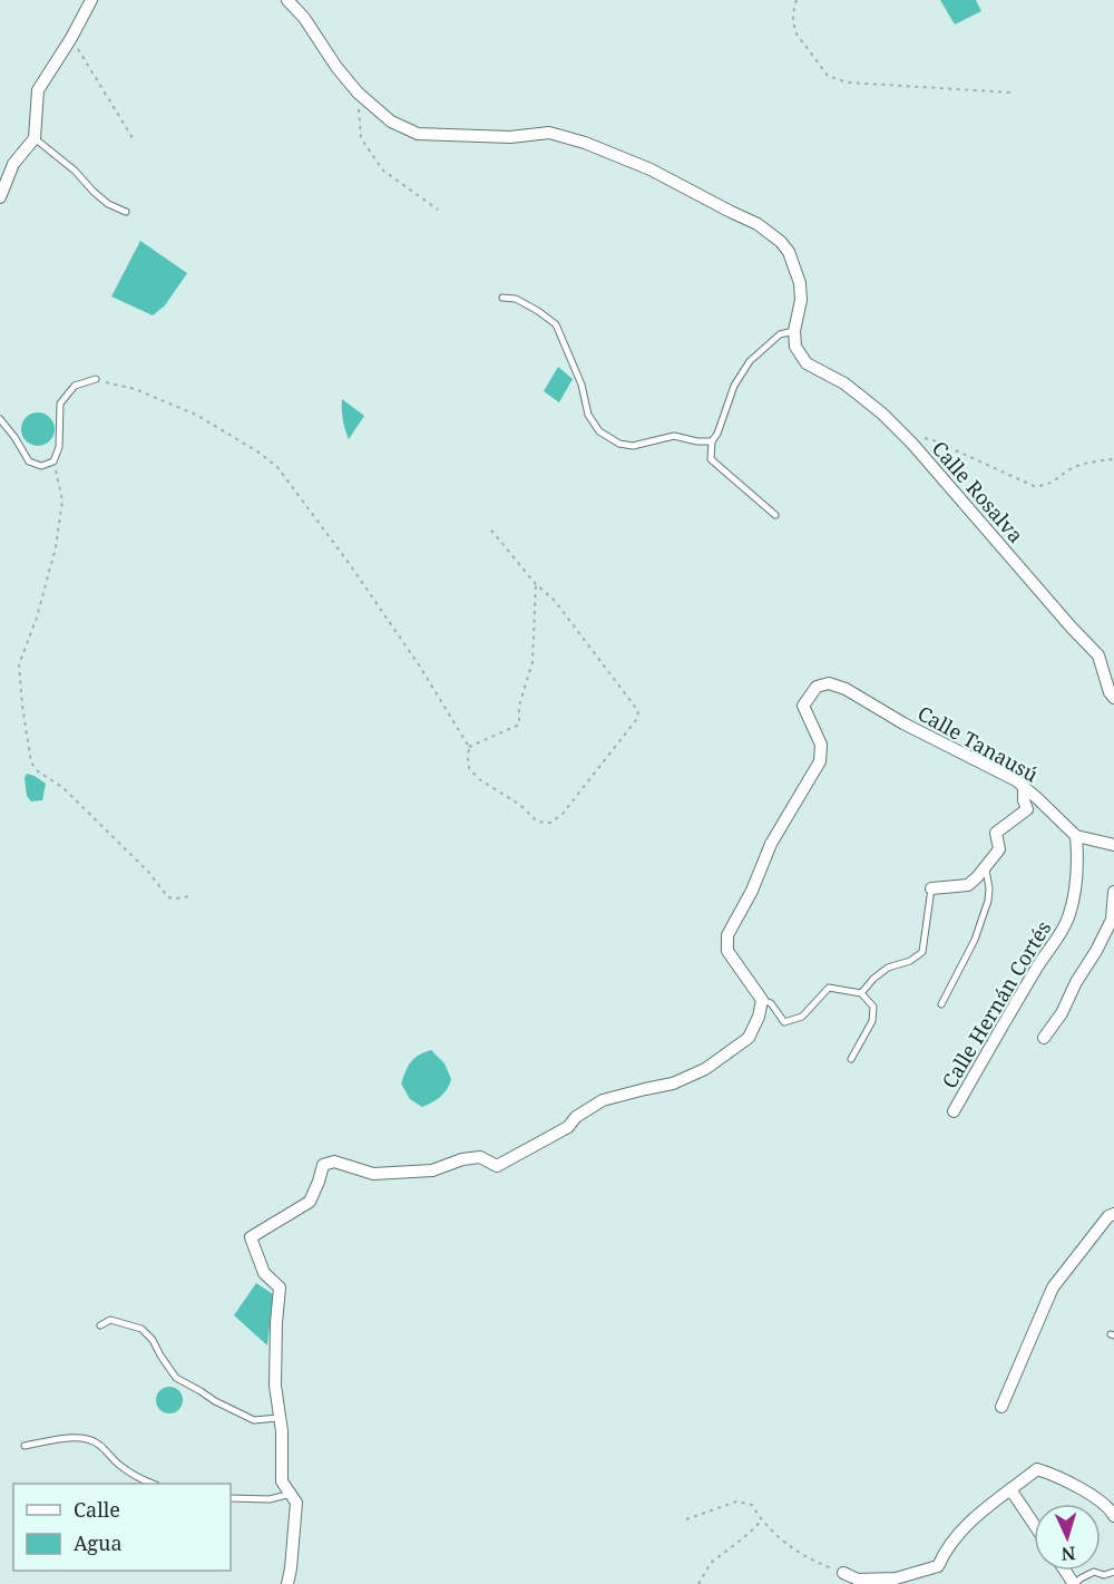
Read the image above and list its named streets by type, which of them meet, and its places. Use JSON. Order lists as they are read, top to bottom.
{
  "streets": {
    "street": ["Calle Rosalva", "Calle Tanausú", "Calle Hernán Cortés"]
  },
  "crossings": [
    ["Calle Tanausú", "Calle Hernán Cortés"]
  ],
  "legend": ["Calle", "Agua"],
  "north": "bottom"
}
